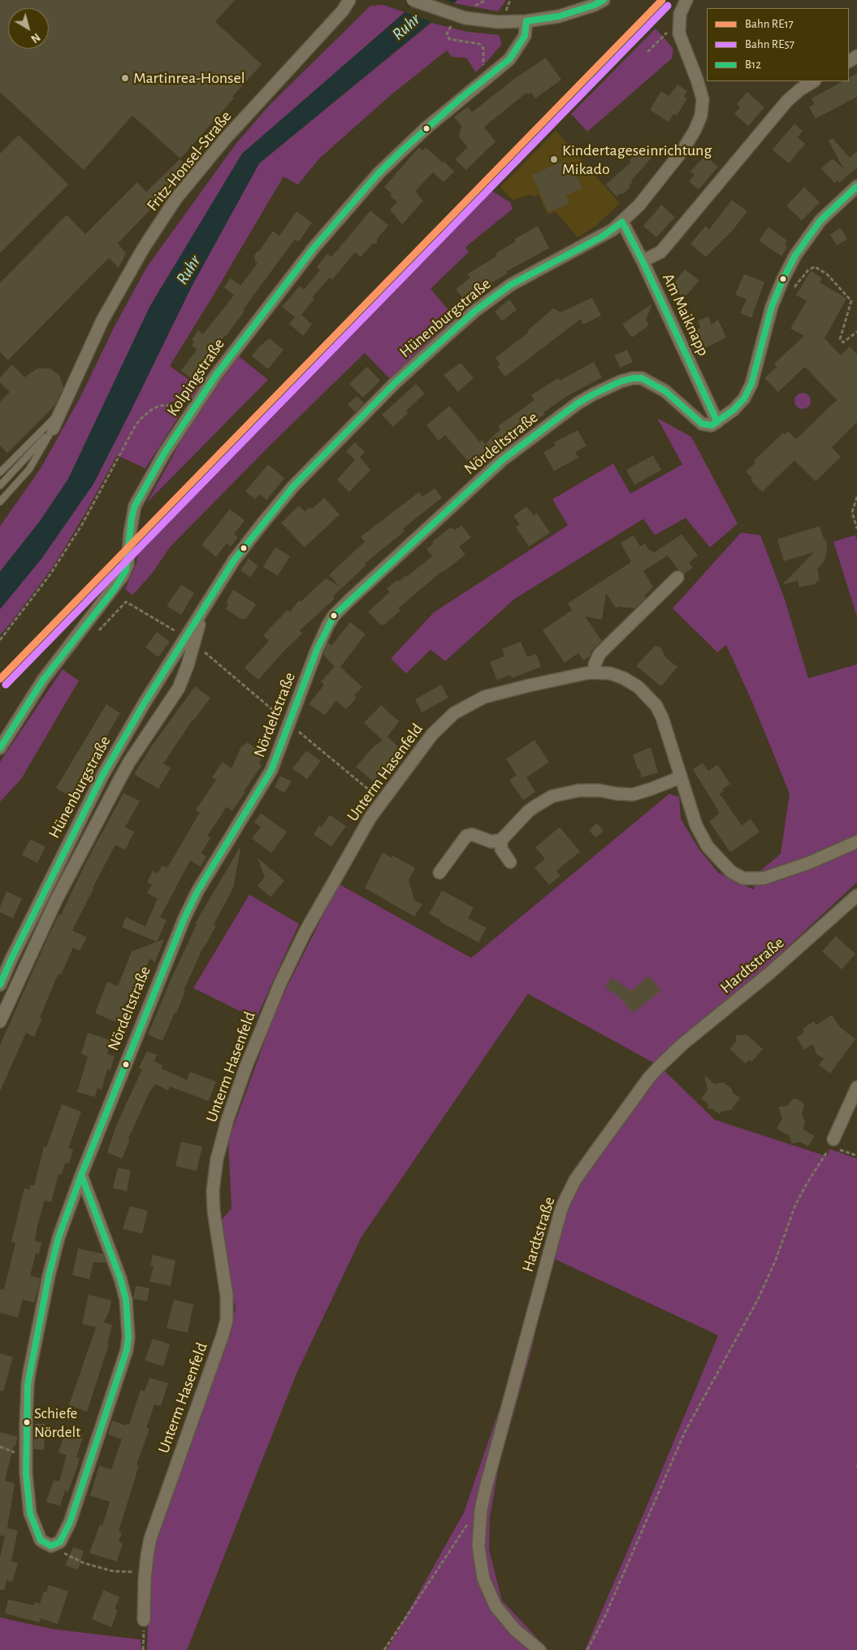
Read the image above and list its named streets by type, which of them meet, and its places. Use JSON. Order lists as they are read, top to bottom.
{
  "streets": {
    "street": [
      "Fritz-Honsel-Straße",
      "Am Maiknapp",
      "Hünenburgstraße",
      "Kolpingstraße",
      "Nördeltstraße",
      "Unterm Hasenfeld",
      "Hardtstraße"
    ]
  },
  "crossings": [
    ["Am Maiknapp", "Hünenburgstraße"],
    ["Am Maiknapp", "Nördeltstraße"]
  ],
  "water": ["Ruhr"],
  "places": ["Martinrea-Honsel", "Kindertageseinrichtung Mikado", "Schiefe Nördelt"],
  "lines": ["rail line RE17", "transit line B12", "rail line RE57"],
  "legend": ["Bahn RE17", "Bahn RE57", "B12"],
  "north": "bottom right"
}
